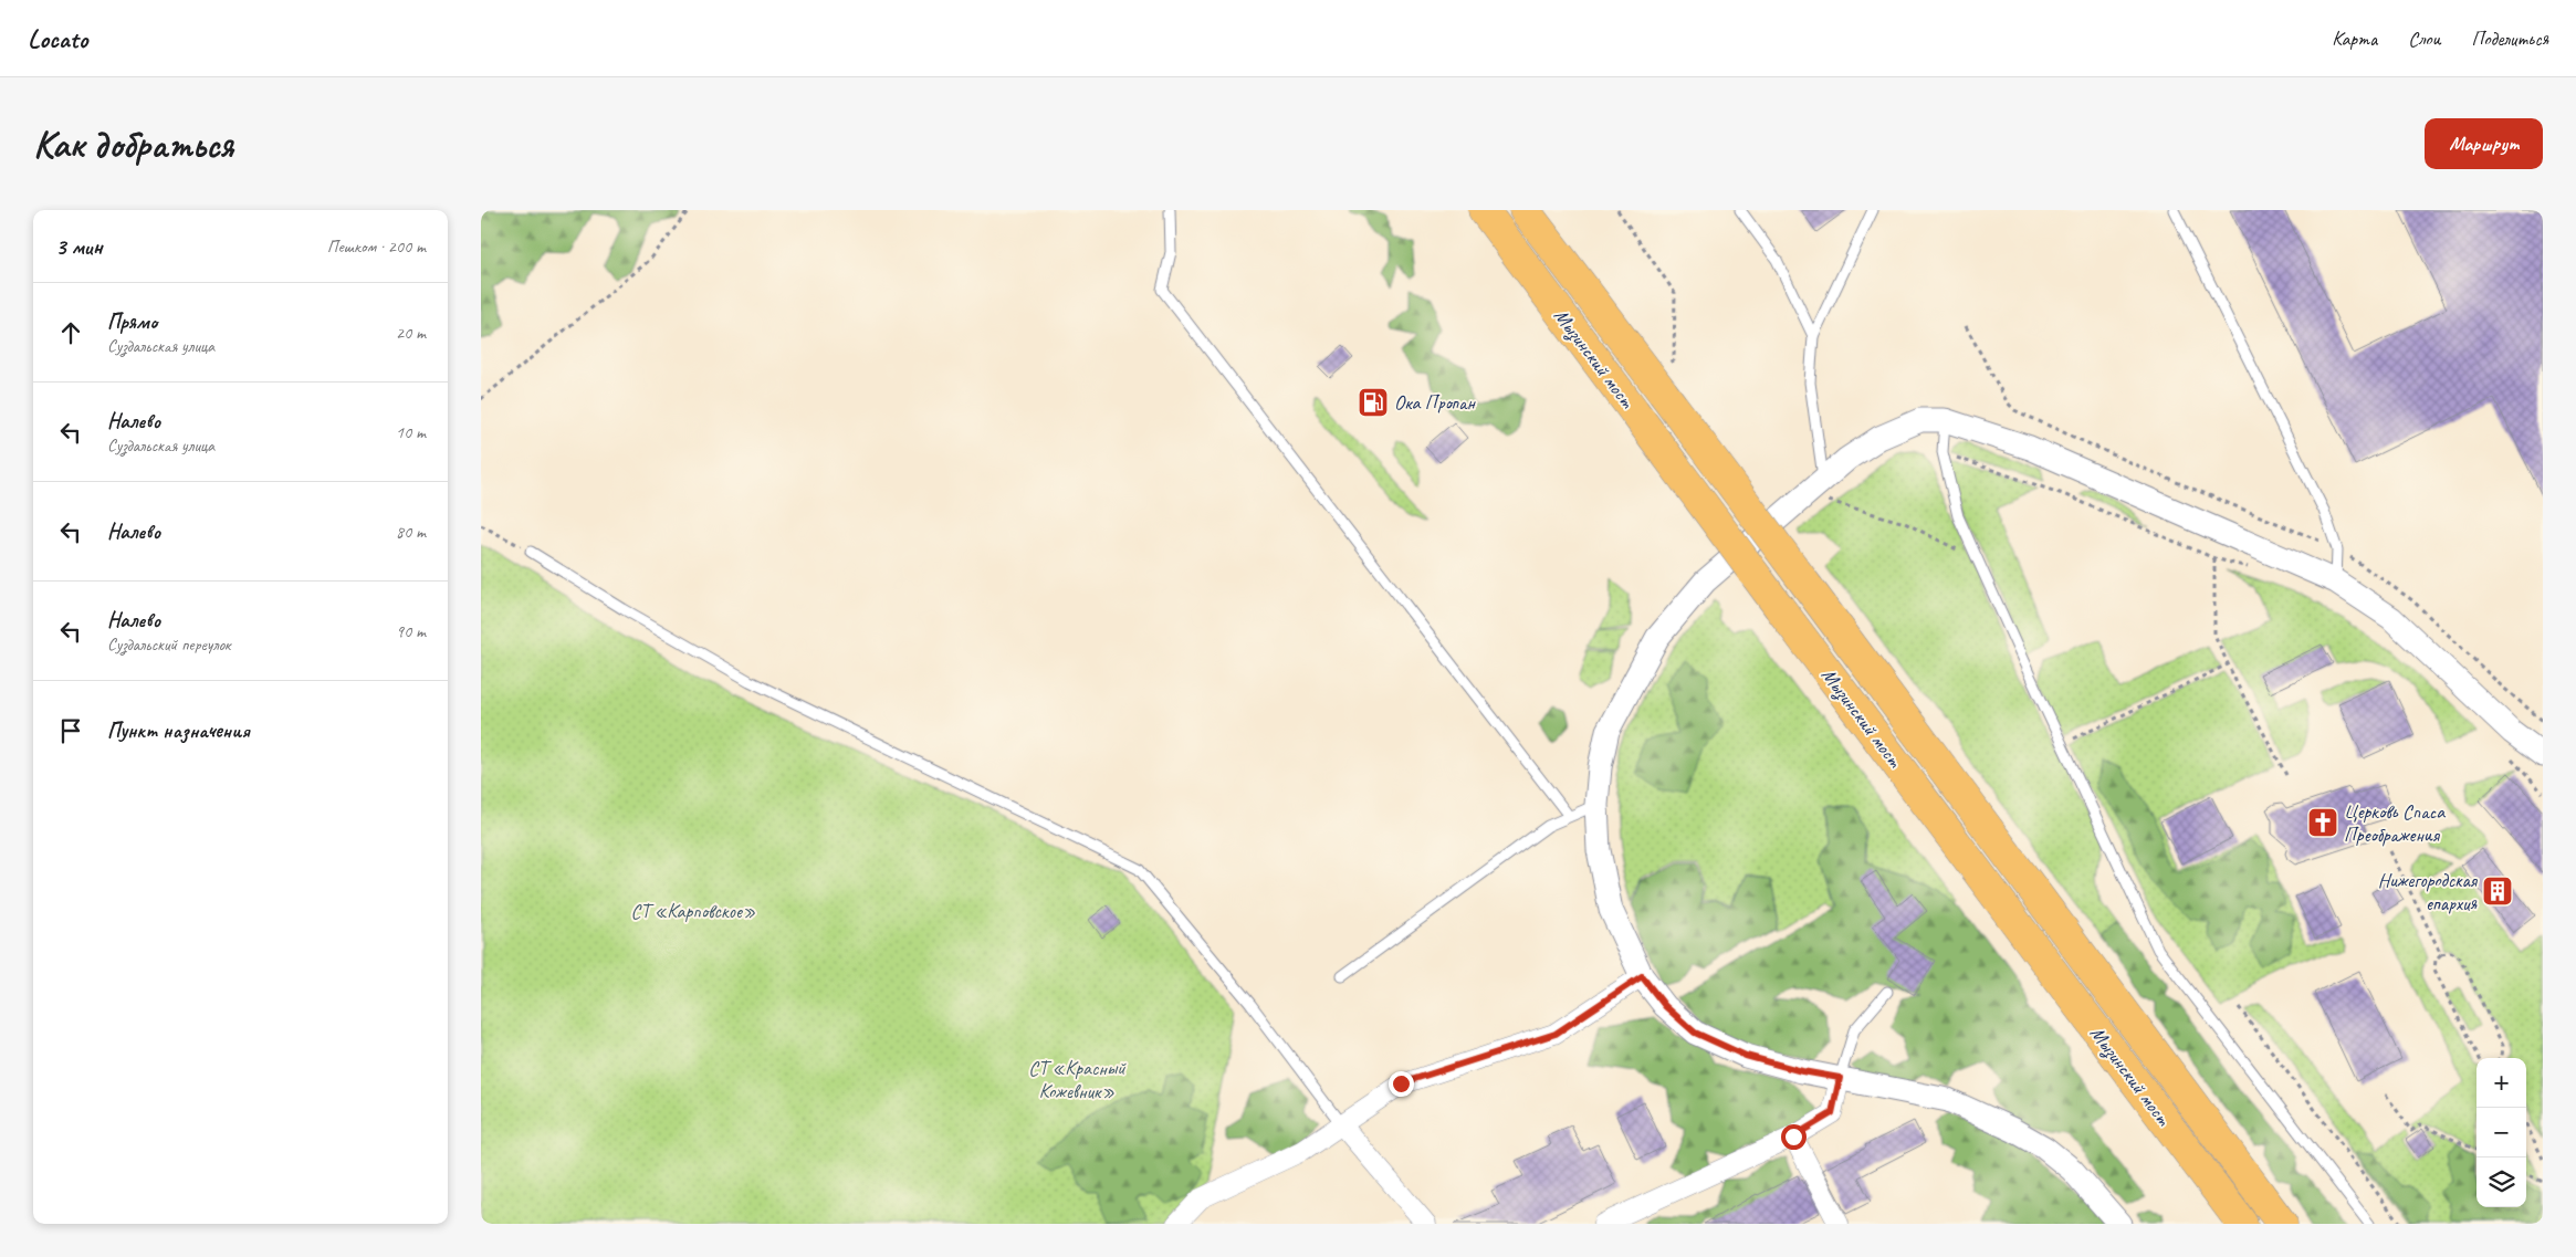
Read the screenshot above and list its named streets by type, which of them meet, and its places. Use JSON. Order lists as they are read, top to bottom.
{
  "streets": {
    "main road": ["Мызинский мост"]
  },
  "parks": ["СТ «Карповское»", "СТ «Красный Кожевник»"],
  "places": {
    "fuel station": ["Ока Пропан"],
    "church": ["Церковь Спаса Преображения"],
    "building": ["Нижегородская епархия"]
  },
  "page": {
    "header": "Locato",
    "nav": ["Карта", "Слои", "Поделиться"],
    "buttons": "Маршрут",
    "title": "Как добраться",
    "heading": ["3 мин", "Пешком · 200 m"],
    "list": [
      ["Прямо", "Суздальская улица", "20 m"],
      ["Налево", "Суздальская улица", "10 m"],
      ["Налево", "80 m"],
      ["Налево", "Суздальский переулок", "90 m"],
      "Пункт назначения"
    ],
    "map_buttons": ["+", "−"]
  }
}
